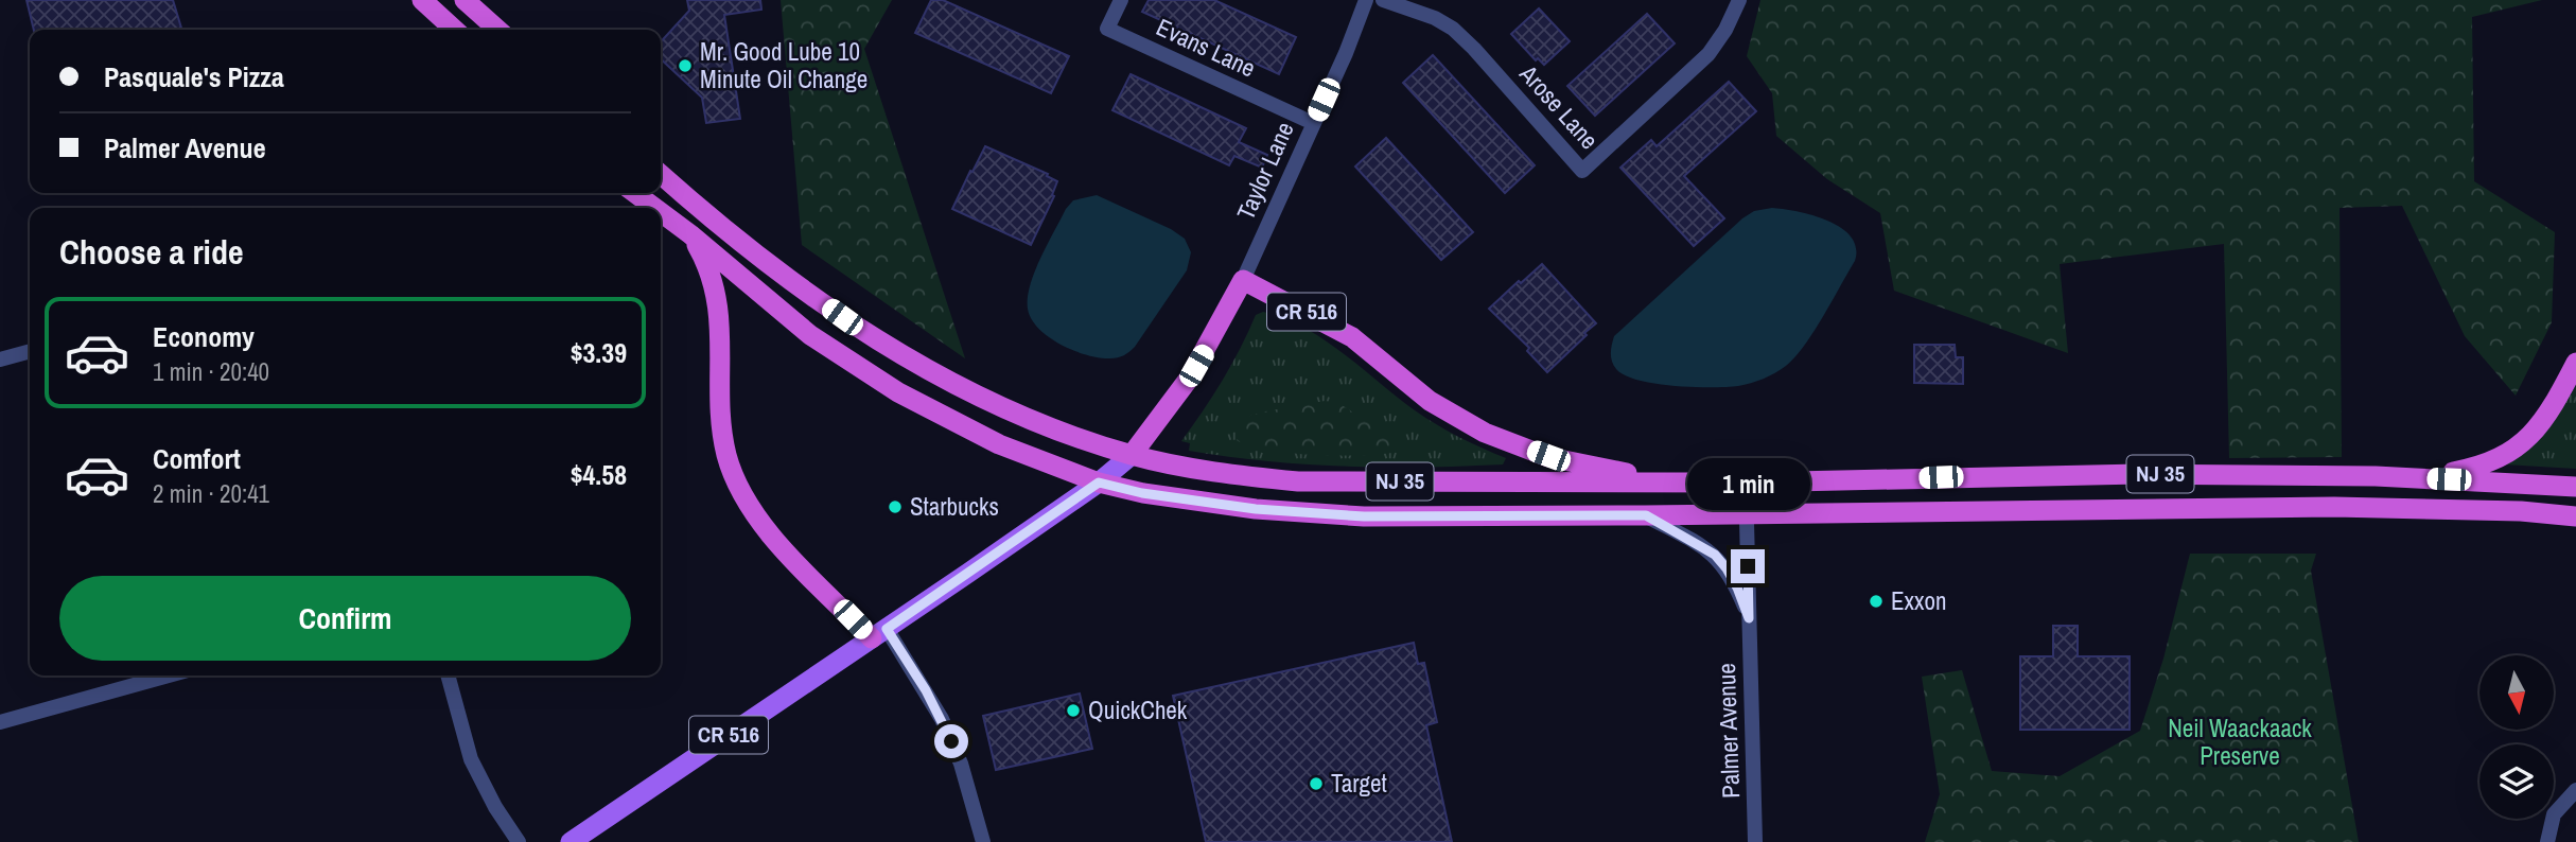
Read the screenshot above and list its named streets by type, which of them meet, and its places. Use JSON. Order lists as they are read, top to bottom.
{
  "streets": {
    "highway": ["CR 516", "NJ 35"],
    "street": [
      "Evans Lane",
      "Arose Lane",
      "Taylor Lane",
      "Palmer Avenue"
    ]
  },
  "crossings": [
    ["Evans Lane", "Taylor Lane"],
    ["Taylor Lane", "CR 516"],
    ["CR 516", "NJ 35"],
    ["NJ 35", "Palmer Avenue"]
  ],
  "parks": ["Neil Waackaack Preserve"],
  "places": [
    "Mr. Good Lube 10 Minute Oil Change",
    "Starbucks",
    "Exxon",
    "QuickChek",
    "Target"
  ],
  "north": "bottom",
  "page": {
    "banner": ["Pasquale's Pizza", "Palmer Avenue"],
    "heading": "Choose a ride",
    "list": [
      {
        "name": "Economy",
        "note": "1 min · 20:40",
        "value": "$3.39"
      },
      {
        "name": "Comfort",
        "note": "2 min · 20:41",
        "value": "$4.58"
      }
    ],
    "bubble": "1 min",
    "buttons": "Confirm"
  }
}
